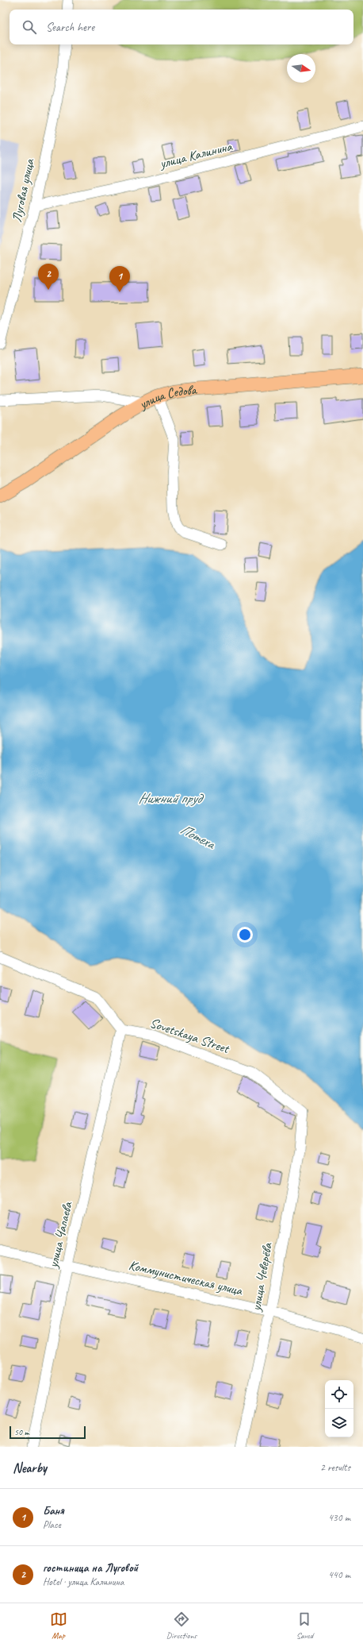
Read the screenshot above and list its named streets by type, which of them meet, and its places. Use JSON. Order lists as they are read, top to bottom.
{
  "streets": {
    "main road": ["улица Седова"],
    "street": [
      "улица Калинина",
      "Луговая улица",
      "Sovetskaya Street",
      "улица Чапаева",
      "улица Чеверёва",
      "Коммунистическая улица"
    ]
  },
  "crossings": [
    ["улица Калинина", "Луговая улица"],
    ["Sovetskaya Street", "улица Чапаева"],
    ["Sovetskaya Street", "улица Чеверёва"],
    ["улица Чапаева", "Коммунистическая улица"],
    ["улица Чеверёва", "Коммунистическая улица"]
  ],
  "water": ["Нижний пруд", "Потеха"],
  "scale_bar": "50 m",
  "north": "right",
  "page": {
    "search": "Search here",
    "pins": ["2", "1"],
    "scale": "50 m",
    "heading": ["Nearby", "2 results"],
    "list": [
      {
        "mark": "1",
        "name": "Баня",
        "note": "Place",
        "value": "430 m"
      },
      {
        "mark": "2",
        "name": "гостиница на Луговой",
        "note": "Hotel · улица Калинина",
        "value": "440 m"
      }
    ],
    "nav": ["Map", "Directions", "Saved"]
  }
}
